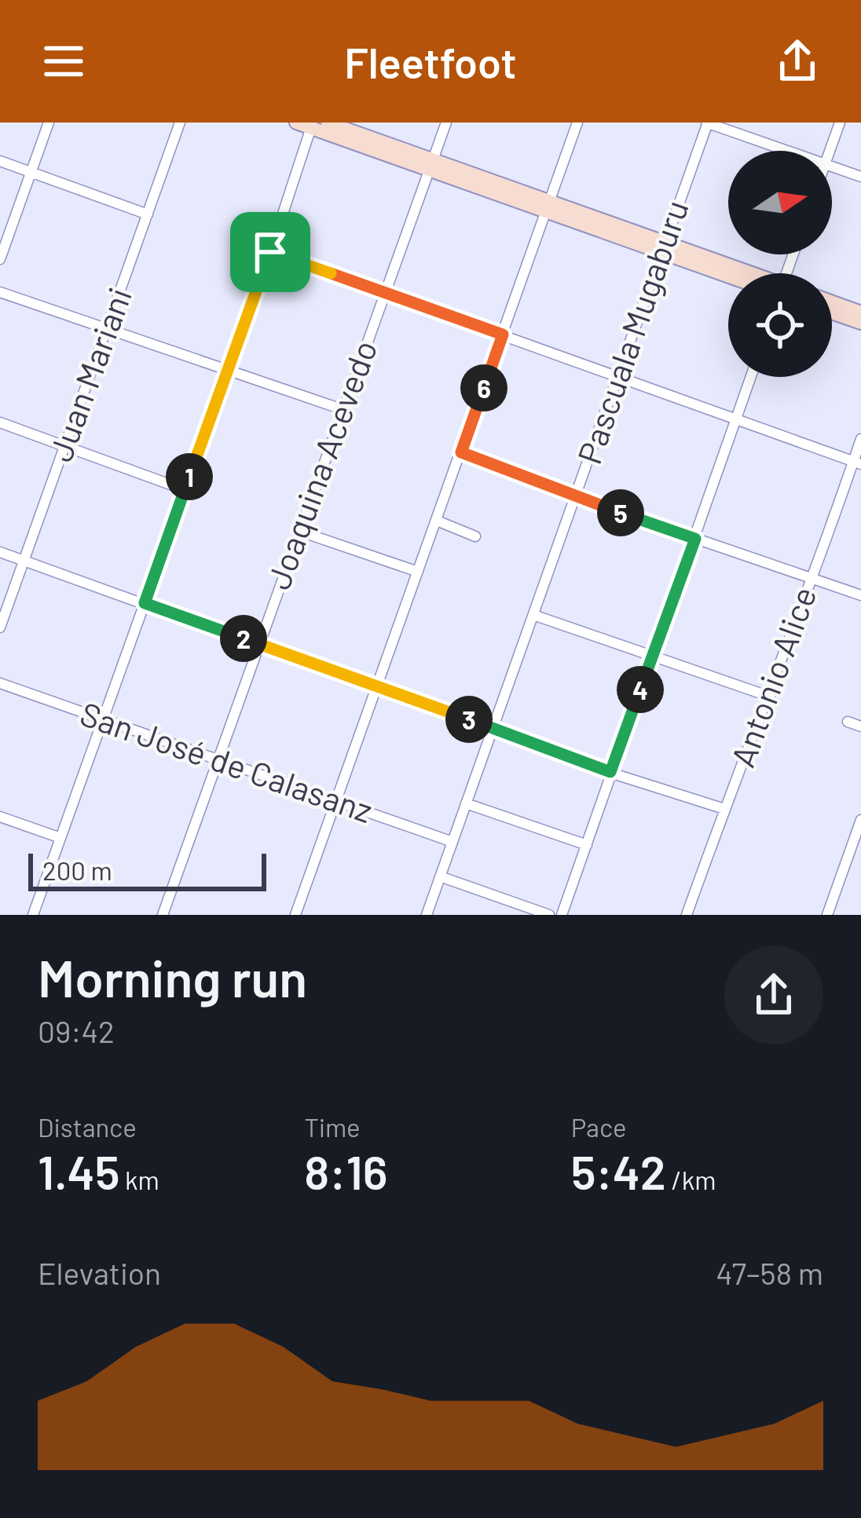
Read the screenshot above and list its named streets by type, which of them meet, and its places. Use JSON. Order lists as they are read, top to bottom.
{
  "streets": {
    "street": [
      "Pascuala Mugaburu",
      "Juan Mariani",
      "Joaquina Acevedo",
      "Antonio Alice",
      "San José de Calasanz"
    ]
  },
  "crossings": [
    ["Pascuala Mugaburu", "San José de Calasanz"],
    ["Joaquina Acevedo", "San José de Calasanz"]
  ],
  "scale_bar": "200 m",
  "north": "right",
  "page": {
    "header": "Fleetfoot",
    "pins": [
      "6",
      "1",
      "5",
      "2",
      "4",
      "3"
    ],
    "scale": "200 m",
    "heading": ["Morning run", "09:42"],
    "stats": [
      ["Distance", "1.45 km"],
      ["Time", "8:16"],
      ["Pace", "5:42 /km"]
    ],
    "chart": ["Elevation", "47–58 m"]
  }
}
